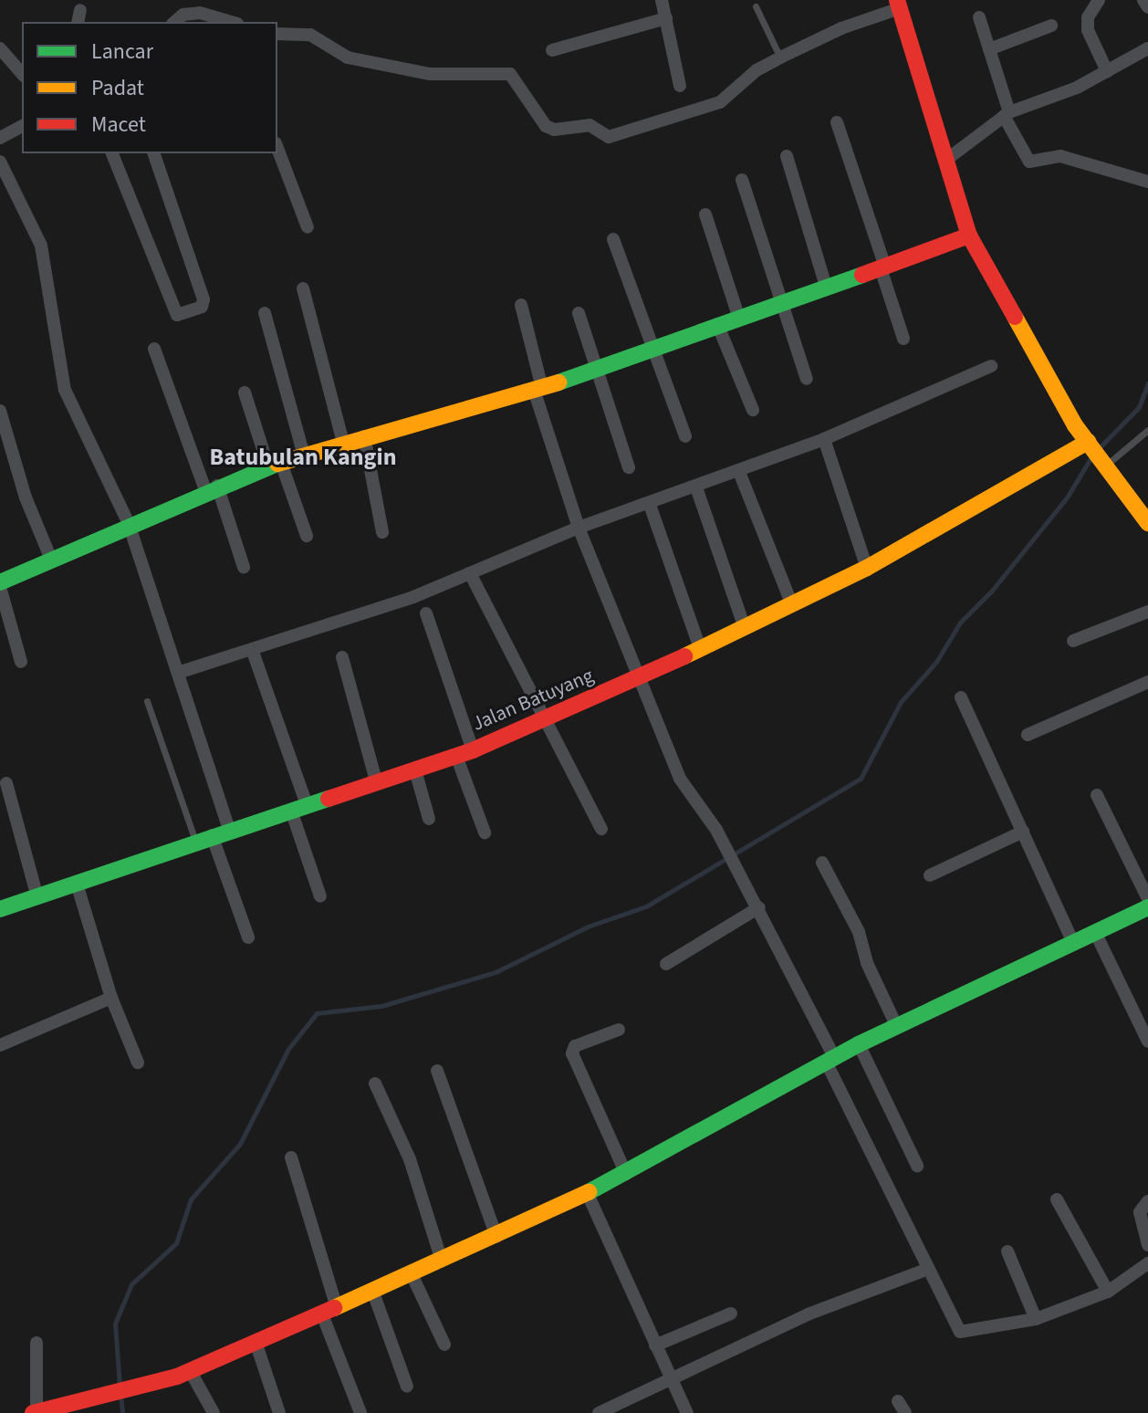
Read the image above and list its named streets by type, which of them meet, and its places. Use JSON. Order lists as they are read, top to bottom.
{
  "streets": {
    "street": ["Jalan Batuyang"]
  },
  "districts": ["Batubulan Kangin"],
  "legend": ["Lancar", "Padat", "Macet"]
}
